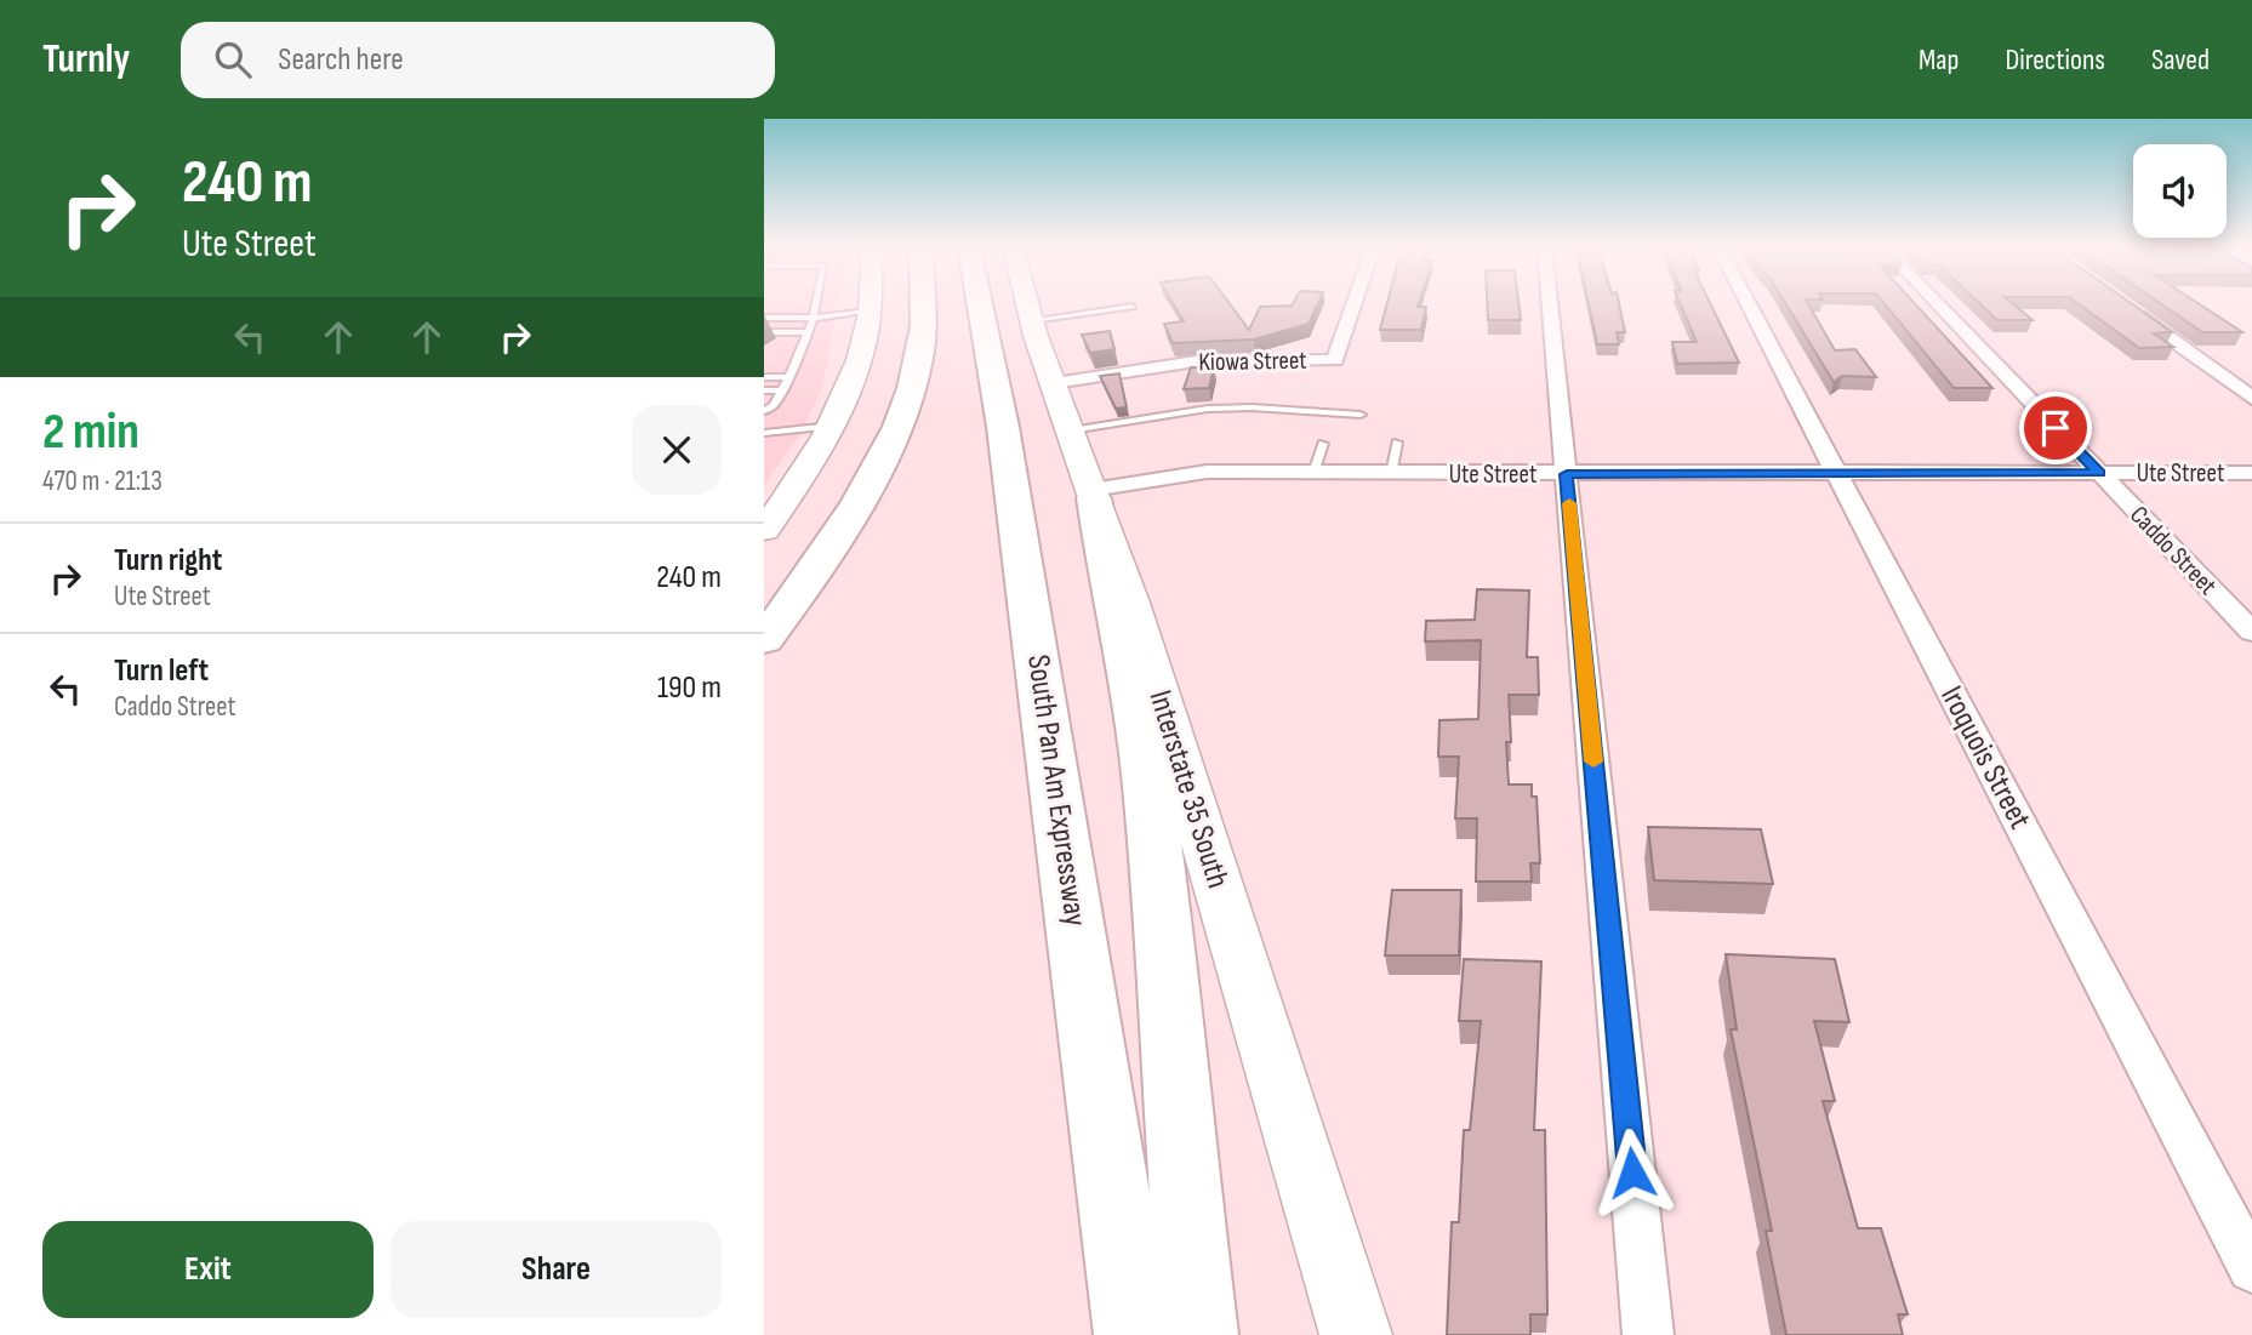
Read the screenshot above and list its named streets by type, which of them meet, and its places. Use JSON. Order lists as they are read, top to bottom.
{
  "streets": {
    "highway": ["South Pan Am Expressway"],
    "main road": ["Interstate 35 South"],
    "street": [
      "Kiowa Street",
      "Ute Street",
      "Caddo Street",
      "Iroquois Street"
    ]
  },
  "crossings": [
    ["Kiowa Street", "Interstate 35 South"],
    ["Ute Street", "Caddo Street"],
    ["Ute Street", "Iroquois Street"],
    ["Ute Street", "Interstate 35 South"]
  ],
  "page": {
    "header": "Turnly",
    "search": "Search here",
    "nav": ["Map", "Directions", "Saved"],
    "turn": ["240 m", "Ute Street"],
    "heading": ["2 min", "470 m · 21:13"],
    "list": [
      {
        "name": "Turn right",
        "note": "Ute Street",
        "value": "240 m"
      },
      {
        "name": "Turn left",
        "note": "Caddo Street",
        "value": "190 m"
      }
    ],
    "buttons": ["Exit", "Share"]
  }
}
